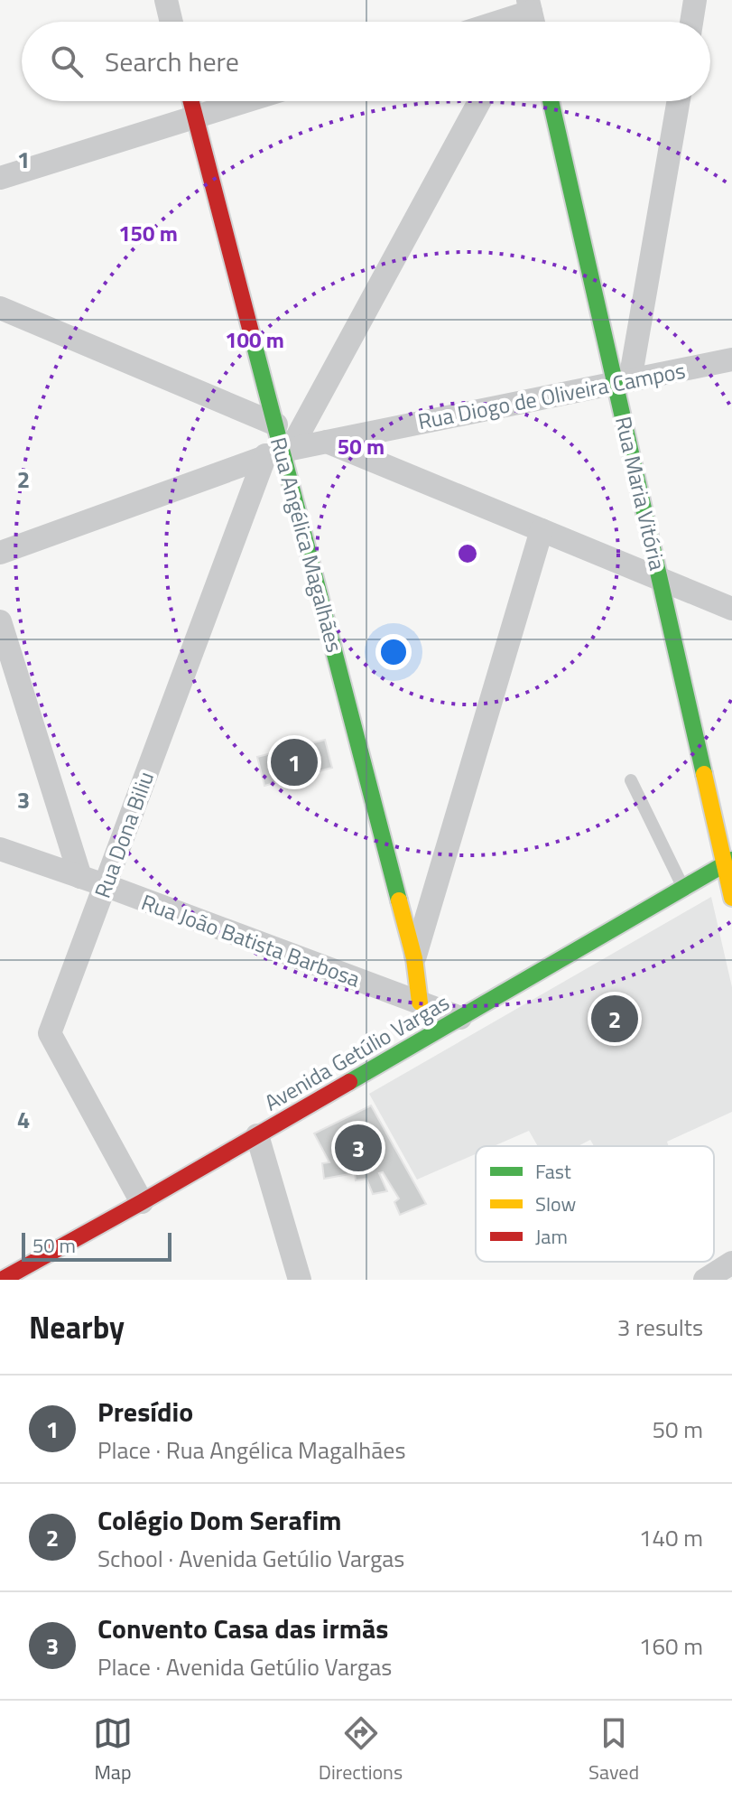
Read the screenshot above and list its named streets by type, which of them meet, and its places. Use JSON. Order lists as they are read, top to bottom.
{
  "streets": {
    "street": [
      "Rua Diogo de Oliveira Campos",
      "Rua Maria Vitória",
      "Rua Angélica Magalhães",
      "Rua Dona Biliu",
      "Rua João Batista Barbosa",
      "Avenida Getúlio Vargas"
    ]
  },
  "crossings": [
    ["Rua Diogo de Oliveira Campos", "Rua Maria Vitória"],
    ["Rua Diogo de Oliveira Campos", "Rua Angélica Magalhães"],
    ["Rua Diogo de Oliveira Campos", "Rua Dona Biliu"],
    ["Rua Maria Vitória", "Avenida Getúlio Vargas"],
    ["Rua Angélica Magalhães", "Rua Dona Biliu"],
    ["Rua Angélica Magalhães", "Rua João Batista Barbosa"],
    ["Rua Dona Biliu", "Rua João Batista Barbosa"],
    ["Rua Dona Biliu", "Avenida Getúlio Vargas"],
    ["Rua João Batista Barbosa", "Avenida Getúlio Vargas"]
  ],
  "legend": ["Fast", "Slow", "Jam"],
  "scale_bar": "50 m",
  "page": {
    "search": "Search here",
    "pins": ["1", "2", "3"],
    "scale": "50 m",
    "heading": ["Nearby", "3 results"],
    "list": [
      {
        "mark": "1",
        "name": "Presídio",
        "note": "Place · Rua Angélica Magalhães",
        "value": "50 m"
      },
      {
        "mark": "2",
        "name": "Colégio Dom Serafim",
        "note": "School · Avenida Getúlio Vargas",
        "value": "140 m"
      },
      {
        "mark": "3",
        "name": "Convento Casa das irmãs",
        "note": "Place · Avenida Getúlio Vargas",
        "value": "160 m"
      }
    ],
    "nav": ["Map", "Directions", "Saved"]
  },
  "grid": {
    "rows": [
      "1",
      "2",
      "3",
      "4"
    ]
  },
  "rings": ["150 m", "100 m", "50 m"]
}
